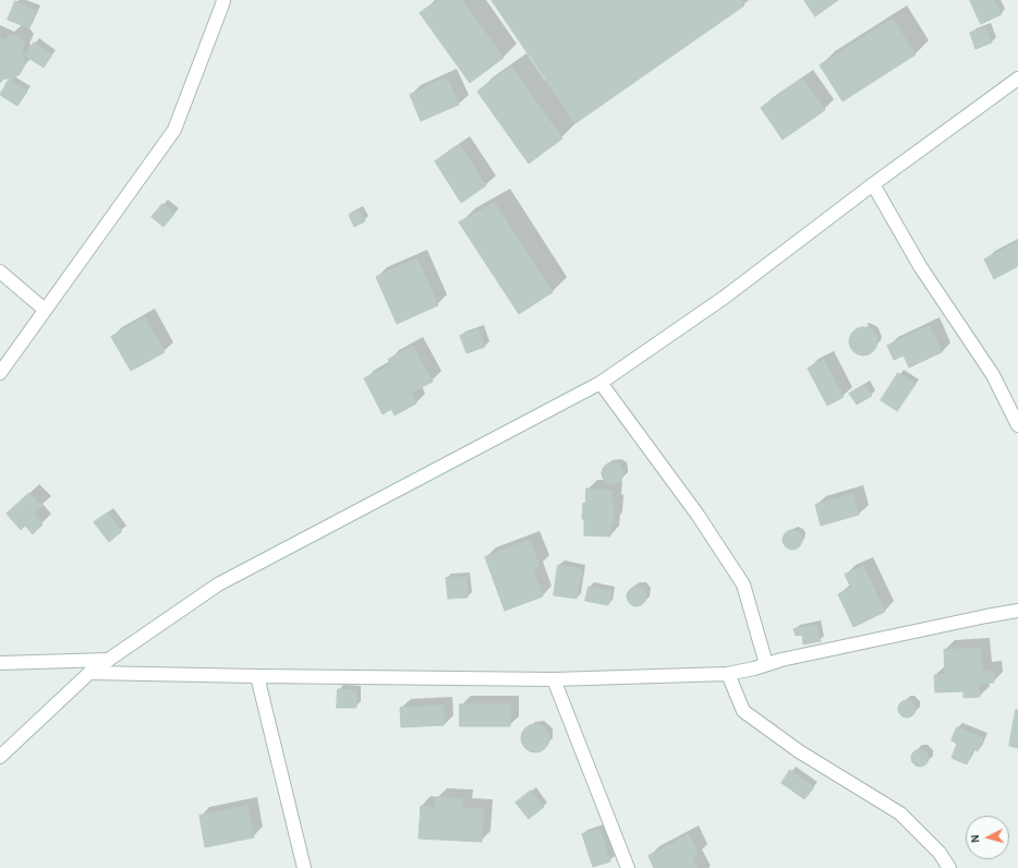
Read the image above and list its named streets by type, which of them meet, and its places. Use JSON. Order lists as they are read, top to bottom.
{
  "north": "left"
}
